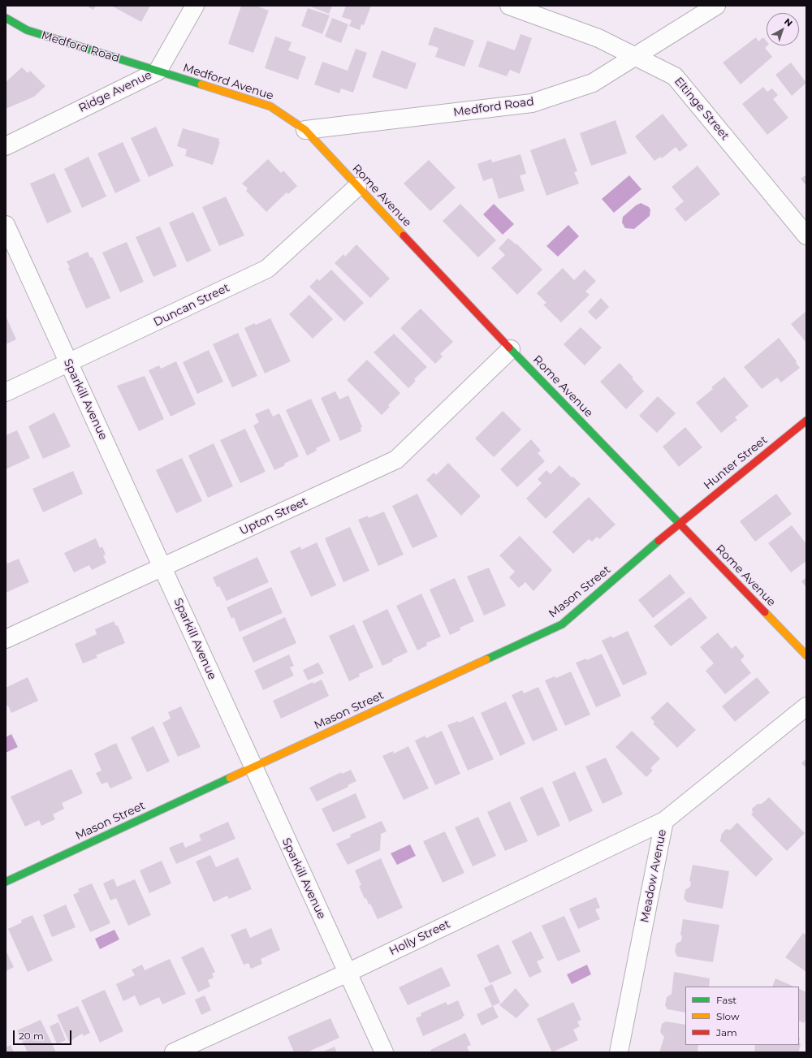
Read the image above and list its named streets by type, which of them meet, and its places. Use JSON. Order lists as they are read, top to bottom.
{
  "streets": {
    "street": [
      "Medford Road",
      "Medford Avenue",
      "Ridge Avenue",
      "Eltinge Street",
      "Rome Avenue",
      "Duncan Street",
      "Sparkill Avenue",
      "Hunter Street",
      "Upton Street",
      "Mason Street",
      "Meadow Avenue",
      "Holly Street"
    ]
  },
  "crossings": [
    ["Medford Road", "Medford Avenue"],
    ["Medford Road", "Ridge Avenue"],
    ["Medford Road", "Eltinge Street"],
    ["Medford Road", "Rome Avenue"],
    ["Medford Avenue", "Ridge Avenue"],
    ["Medford Avenue", "Rome Avenue"],
    ["Rome Avenue", "Duncan Street"],
    ["Rome Avenue", "Hunter Street"],
    ["Rome Avenue", "Upton Street"],
    ["Rome Avenue", "Mason Street"],
    ["Duncan Street", "Sparkill Avenue"],
    ["Sparkill Avenue", "Upton Street"],
    ["Sparkill Avenue", "Mason Street"],
    ["Sparkill Avenue", "Holly Street"],
    ["Hunter Street", "Mason Street"],
    ["Meadow Avenue", "Holly Street"]
  ],
  "legend": ["Fast", "Slow", "Jam"],
  "scale_bar": "20 m",
  "north": "top right"
}
